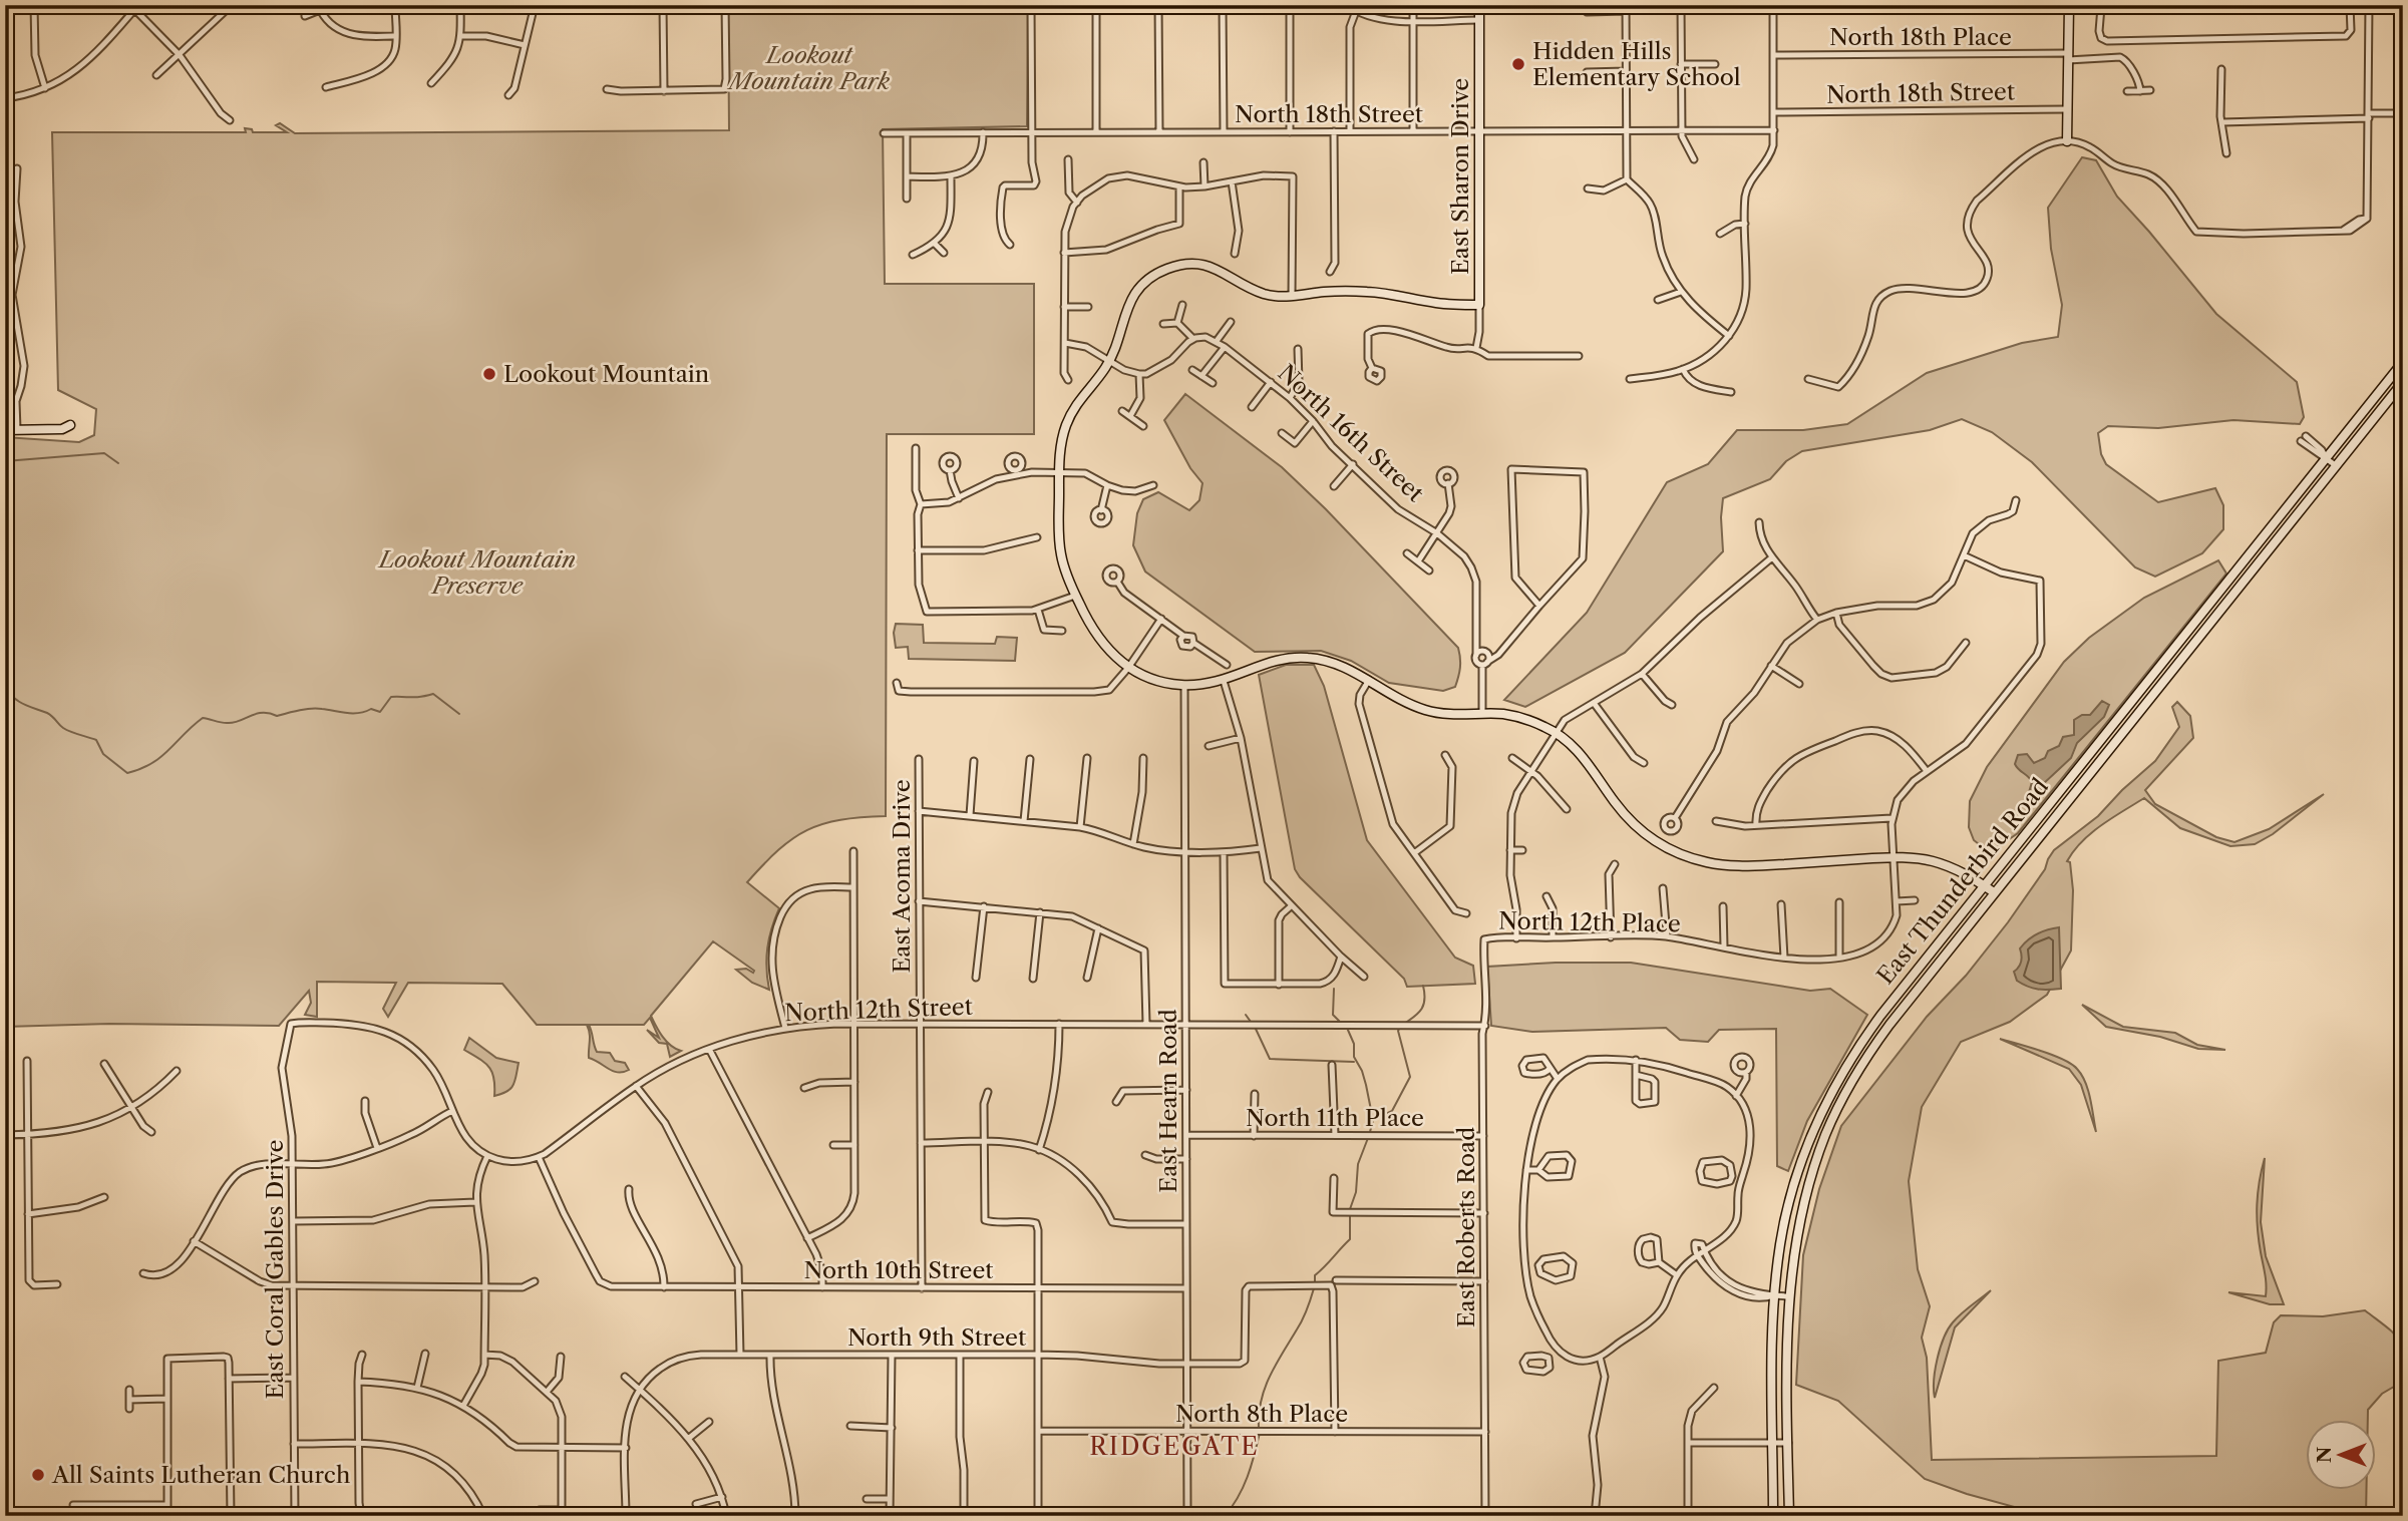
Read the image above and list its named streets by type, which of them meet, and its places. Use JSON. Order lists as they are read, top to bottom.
{
  "streets": {
    "main road": ["East Sharon Drive", "East Thunderbird Road"],
    "street": [
      "North 18th Place",
      "North 18th Street",
      "North 16th Street",
      "East Acoma Drive",
      "North 12th Place",
      "North 12th Street",
      "East Hearn Road",
      "North 11th Place",
      "East Roberts Road",
      "East Coral Gables Drive",
      "North 10th Street",
      "North 9th Street",
      "North 8th Place"
    ]
  },
  "crossings": [
    ["North 18th Street", "East Sharon Drive"],
    ["East Acoma Drive", "North 12th Street"],
    ["East Acoma Drive", "North 10th Street"],
    ["North 12th Place", "East Roberts Road"],
    ["North 12th Street", "East Hearn Road"],
    ["North 12th Street", "East Roberts Road"],
    ["North 12th Street", "North 10th Street"],
    ["East Hearn Road", "North 11th Place"],
    ["East Hearn Road", "North 10th Street"],
    ["East Hearn Road", "North 9th Street"],
    ["East Hearn Road", "North 8th Place"],
    ["North 11th Place", "East Roberts Road"],
    ["East Roberts Road", "North 8th Place"]
  ],
  "districts": ["RIDGEGATE"],
  "parks": ["Lookout Mountain Park", "Lookout Mountain Preserve"],
  "places": ["Hidden Hills Elementary School", "Lookout Mountain", "All Saints Lutheran Church"],
  "north": "left"
}
